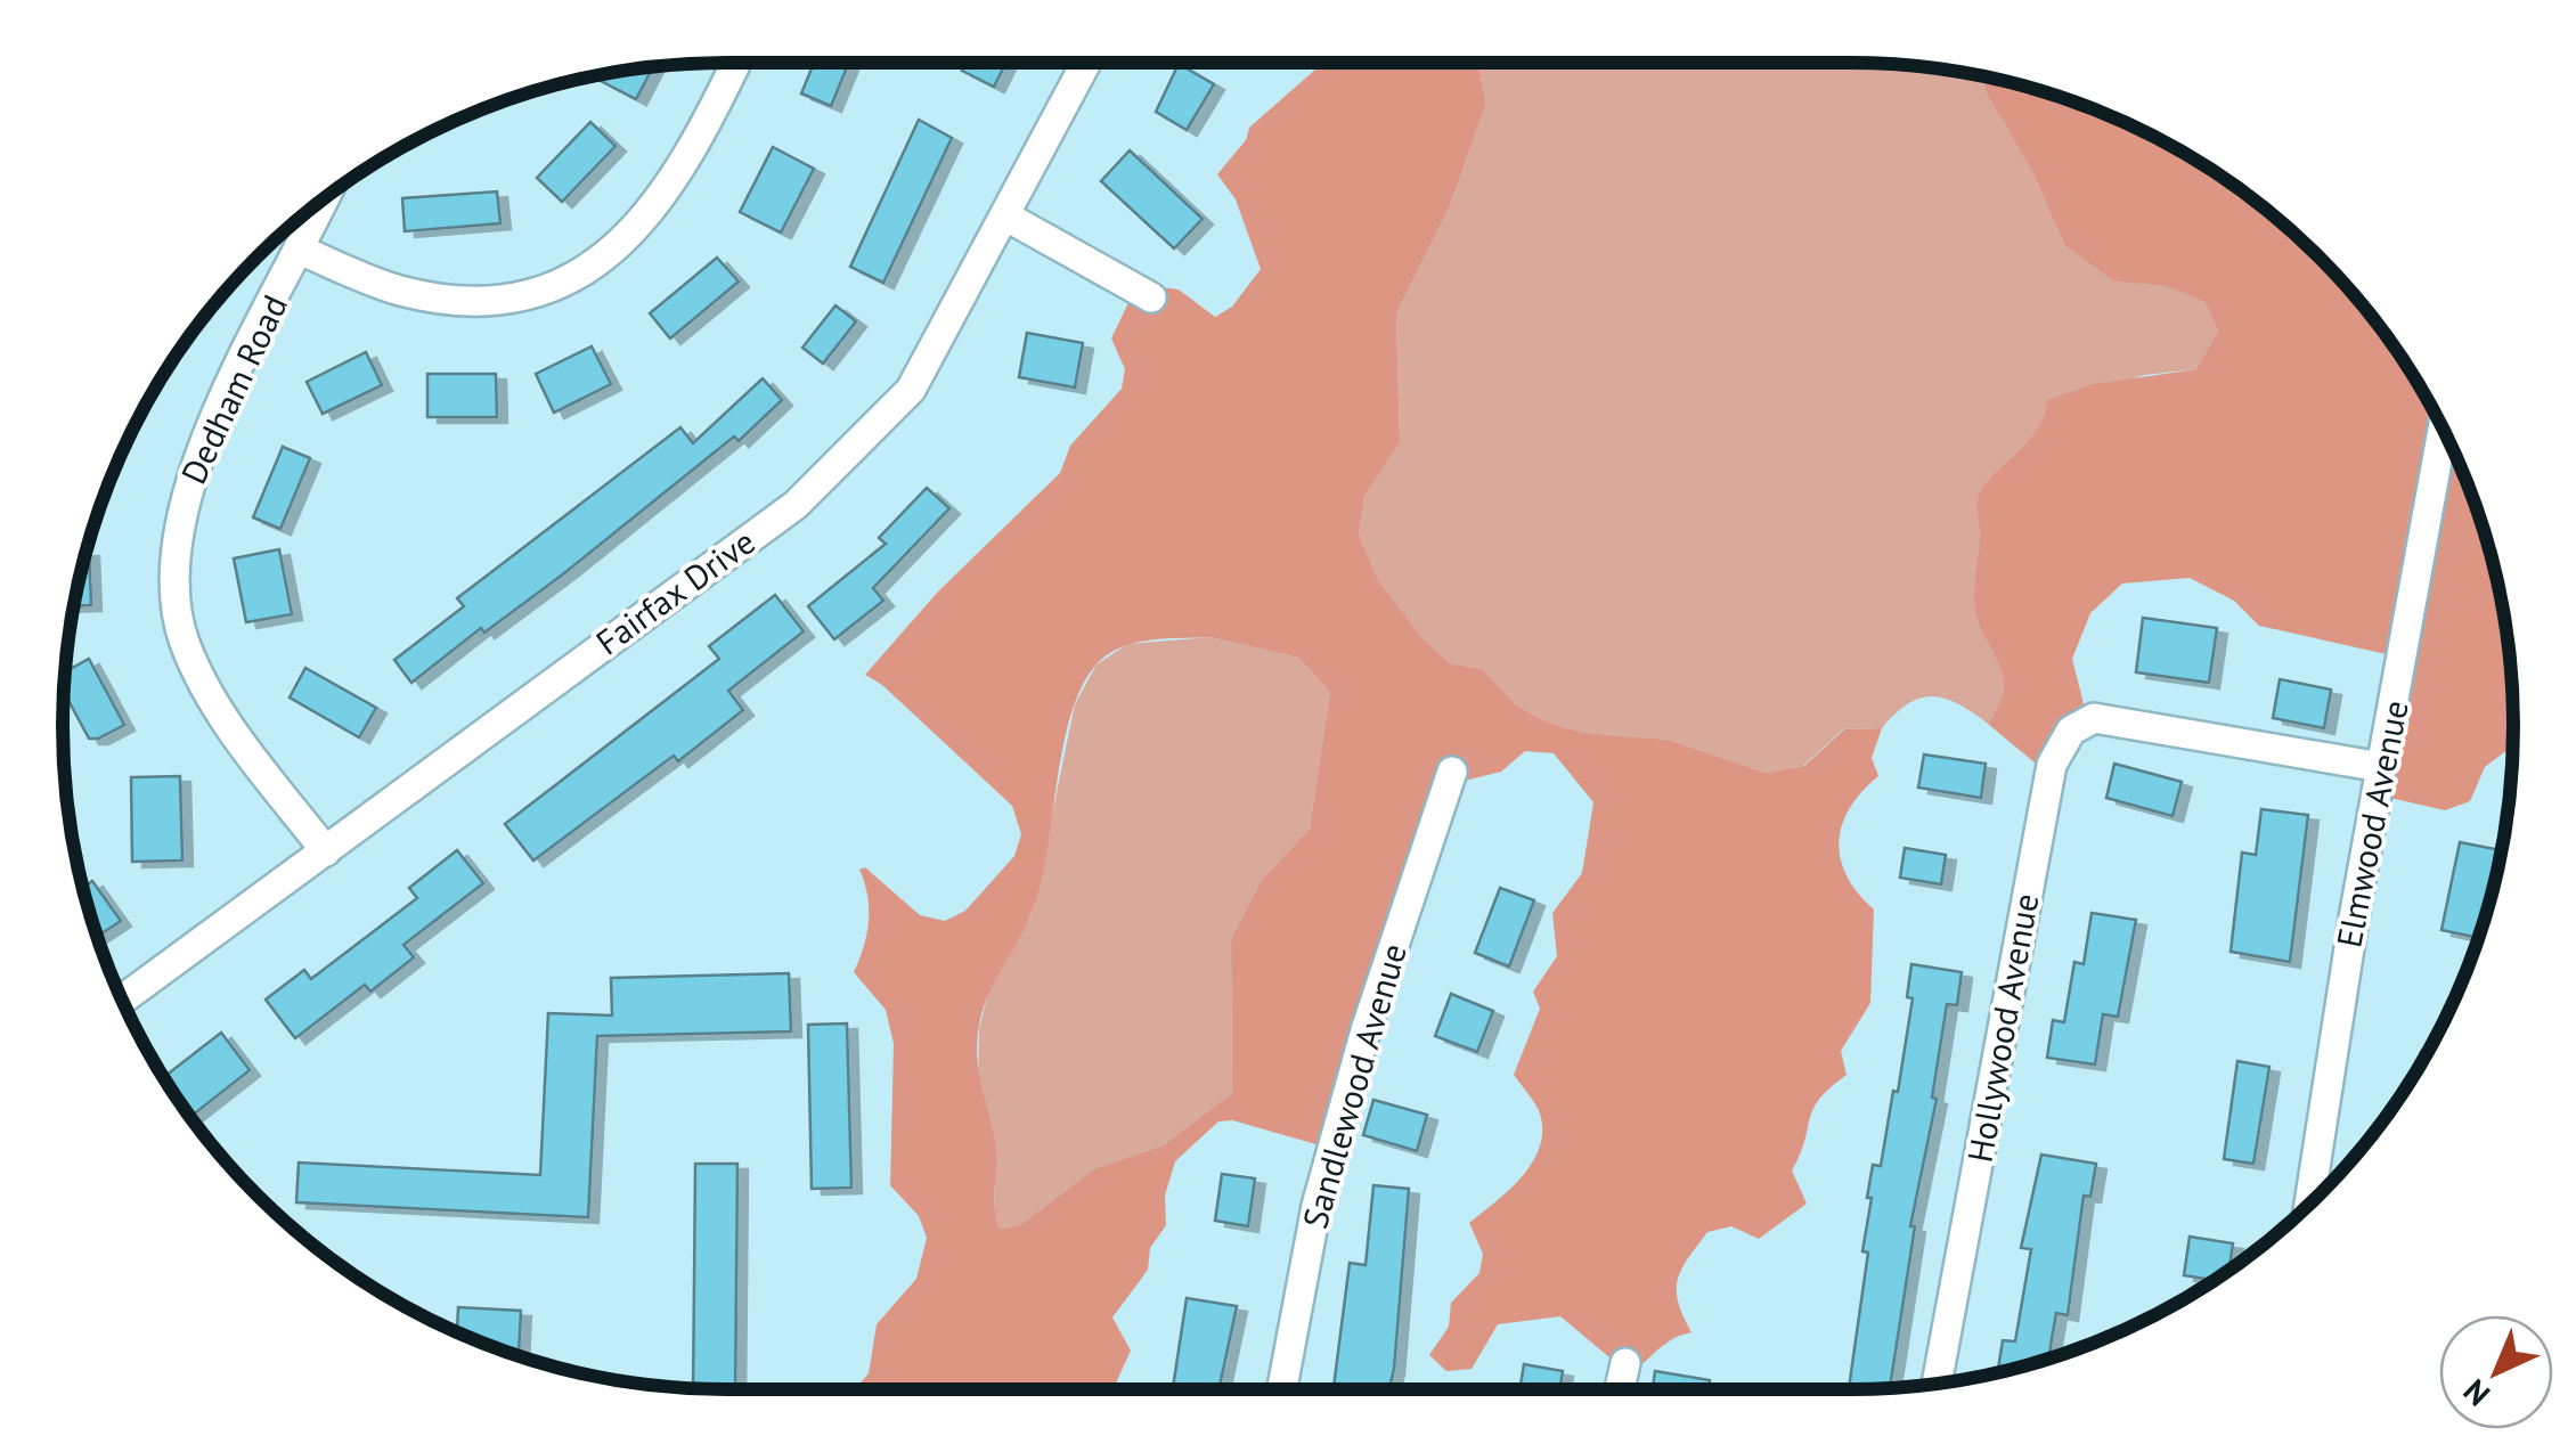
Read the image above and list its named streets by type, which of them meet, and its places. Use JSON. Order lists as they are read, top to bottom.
{
  "streets": {
    "street": [
      "Dedham Road",
      "Fairfax Drive",
      "Elmwood Avenue",
      "Hollywood Avenue",
      "Sandlewood Avenue"
    ]
  },
  "crossings": [
    ["Dedham Road", "Fairfax Drive"],
    ["Elmwood Avenue", "Hollywood Avenue"]
  ],
  "north": "bottom left"
}
